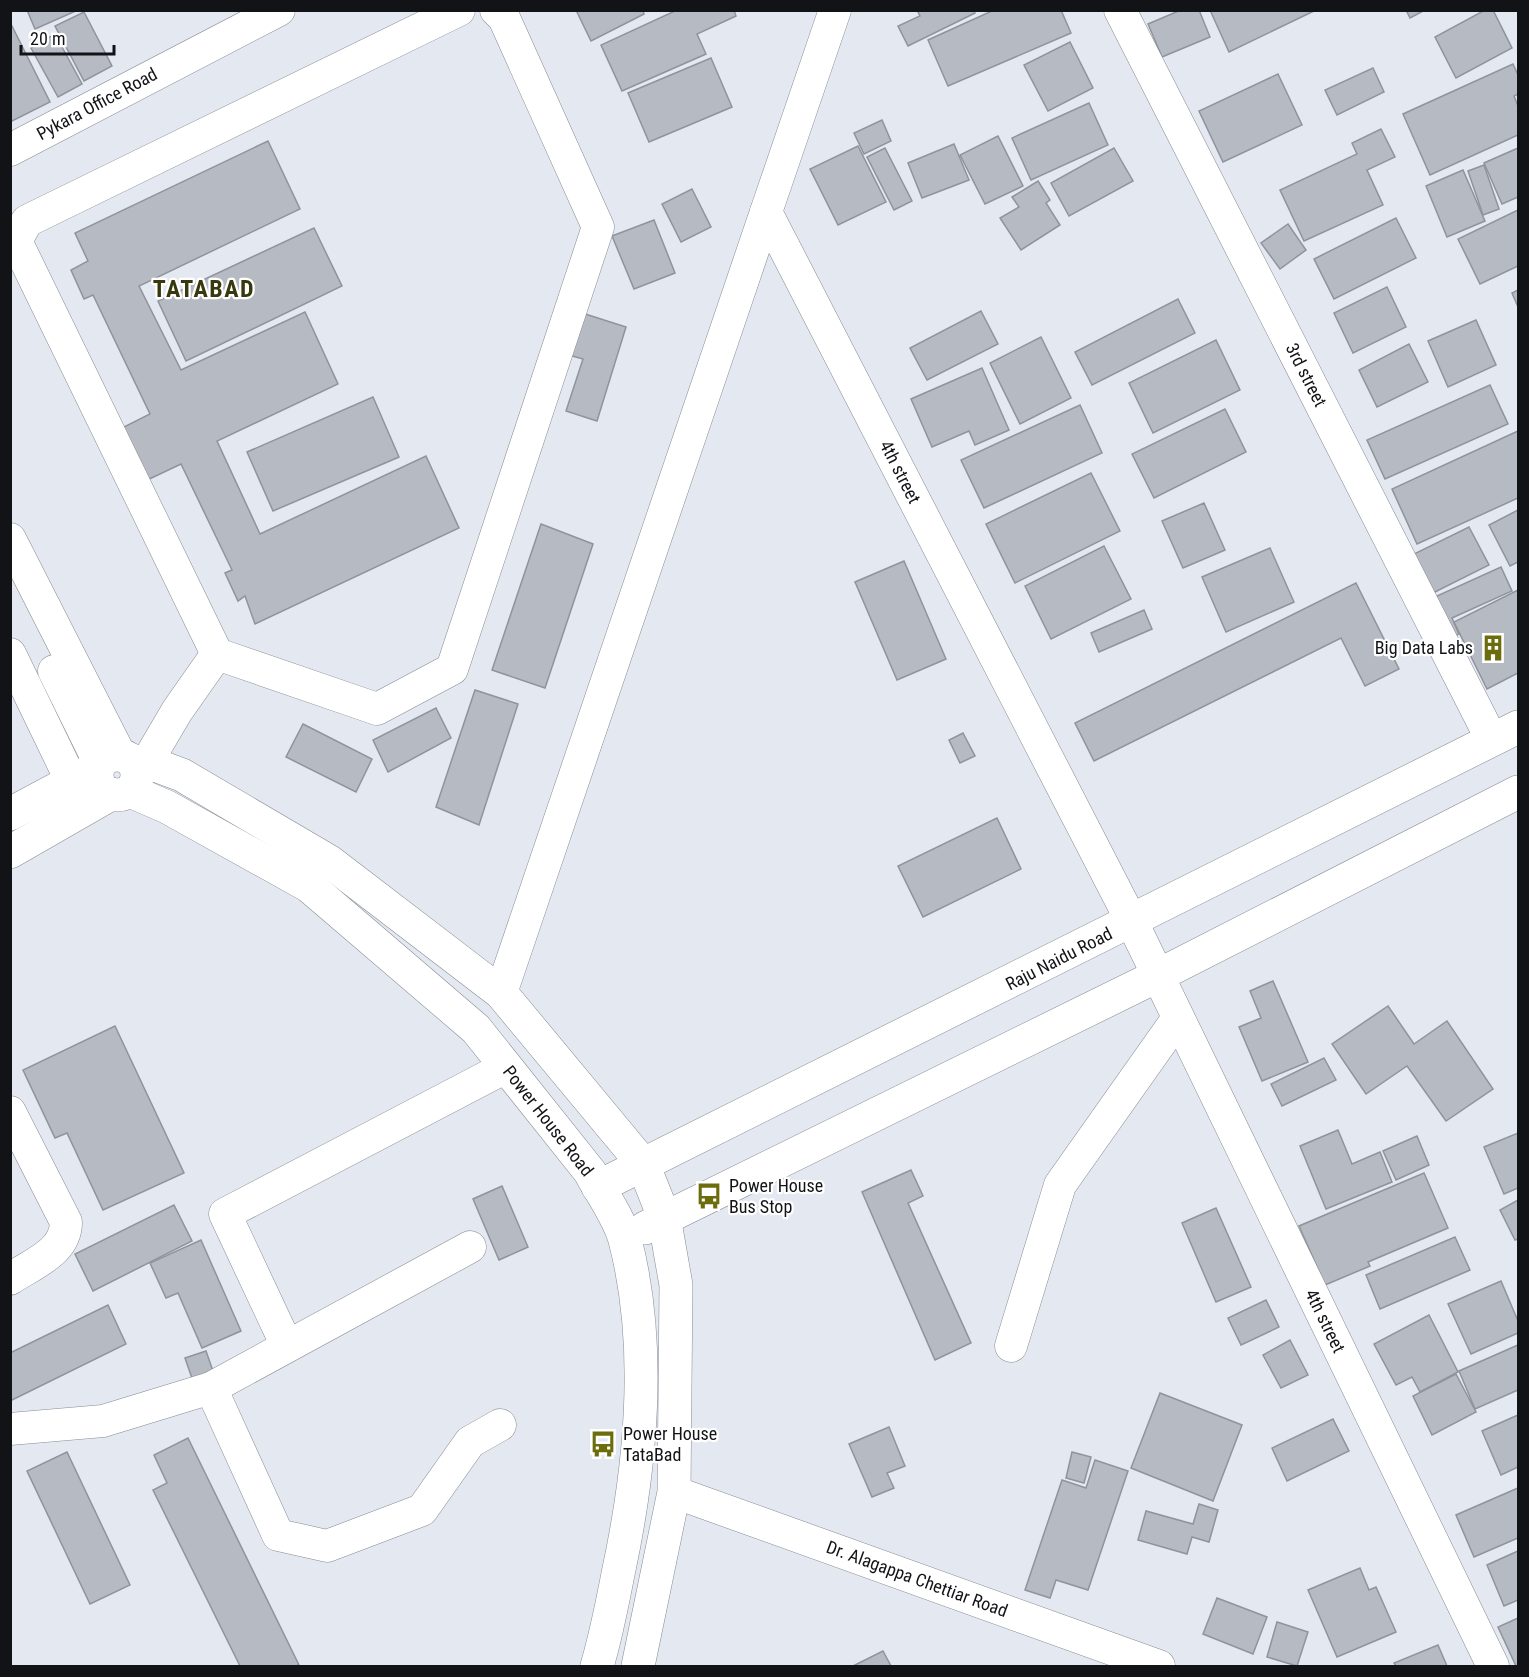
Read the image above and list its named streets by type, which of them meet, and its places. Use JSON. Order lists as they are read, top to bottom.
{
  "streets": {
    "main road": ["Raju Naidu Road", "Power House Road"],
    "street": [
      "Pykara Office Road",
      "3rd street",
      "4th street",
      "Dr. Alagappa Chettiar Road"
    ]
  },
  "crossings": [
    ["3rd street", "Raju Naidu Road"],
    ["4th street", "Raju Naidu Road"],
    ["Raju Naidu Road", "Power House Road"]
  ],
  "districts": ["TATABAD"],
  "places": {
    "building": ["Big Data Labs"],
    "bus stop": ["Power House Bus Stop", "Power House TataBad"]
  },
  "scale_bar": "20 m"
}
